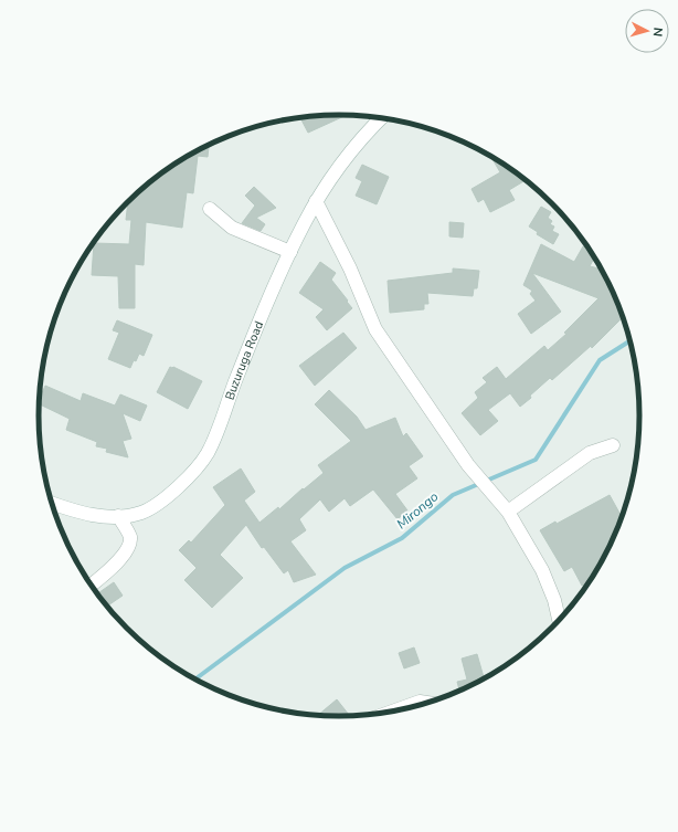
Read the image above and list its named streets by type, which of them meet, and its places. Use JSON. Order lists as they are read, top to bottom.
{
  "streets": {
    "street": ["Buzuruga Road"]
  },
  "water": ["Mirongo"],
  "north": "right"
}
